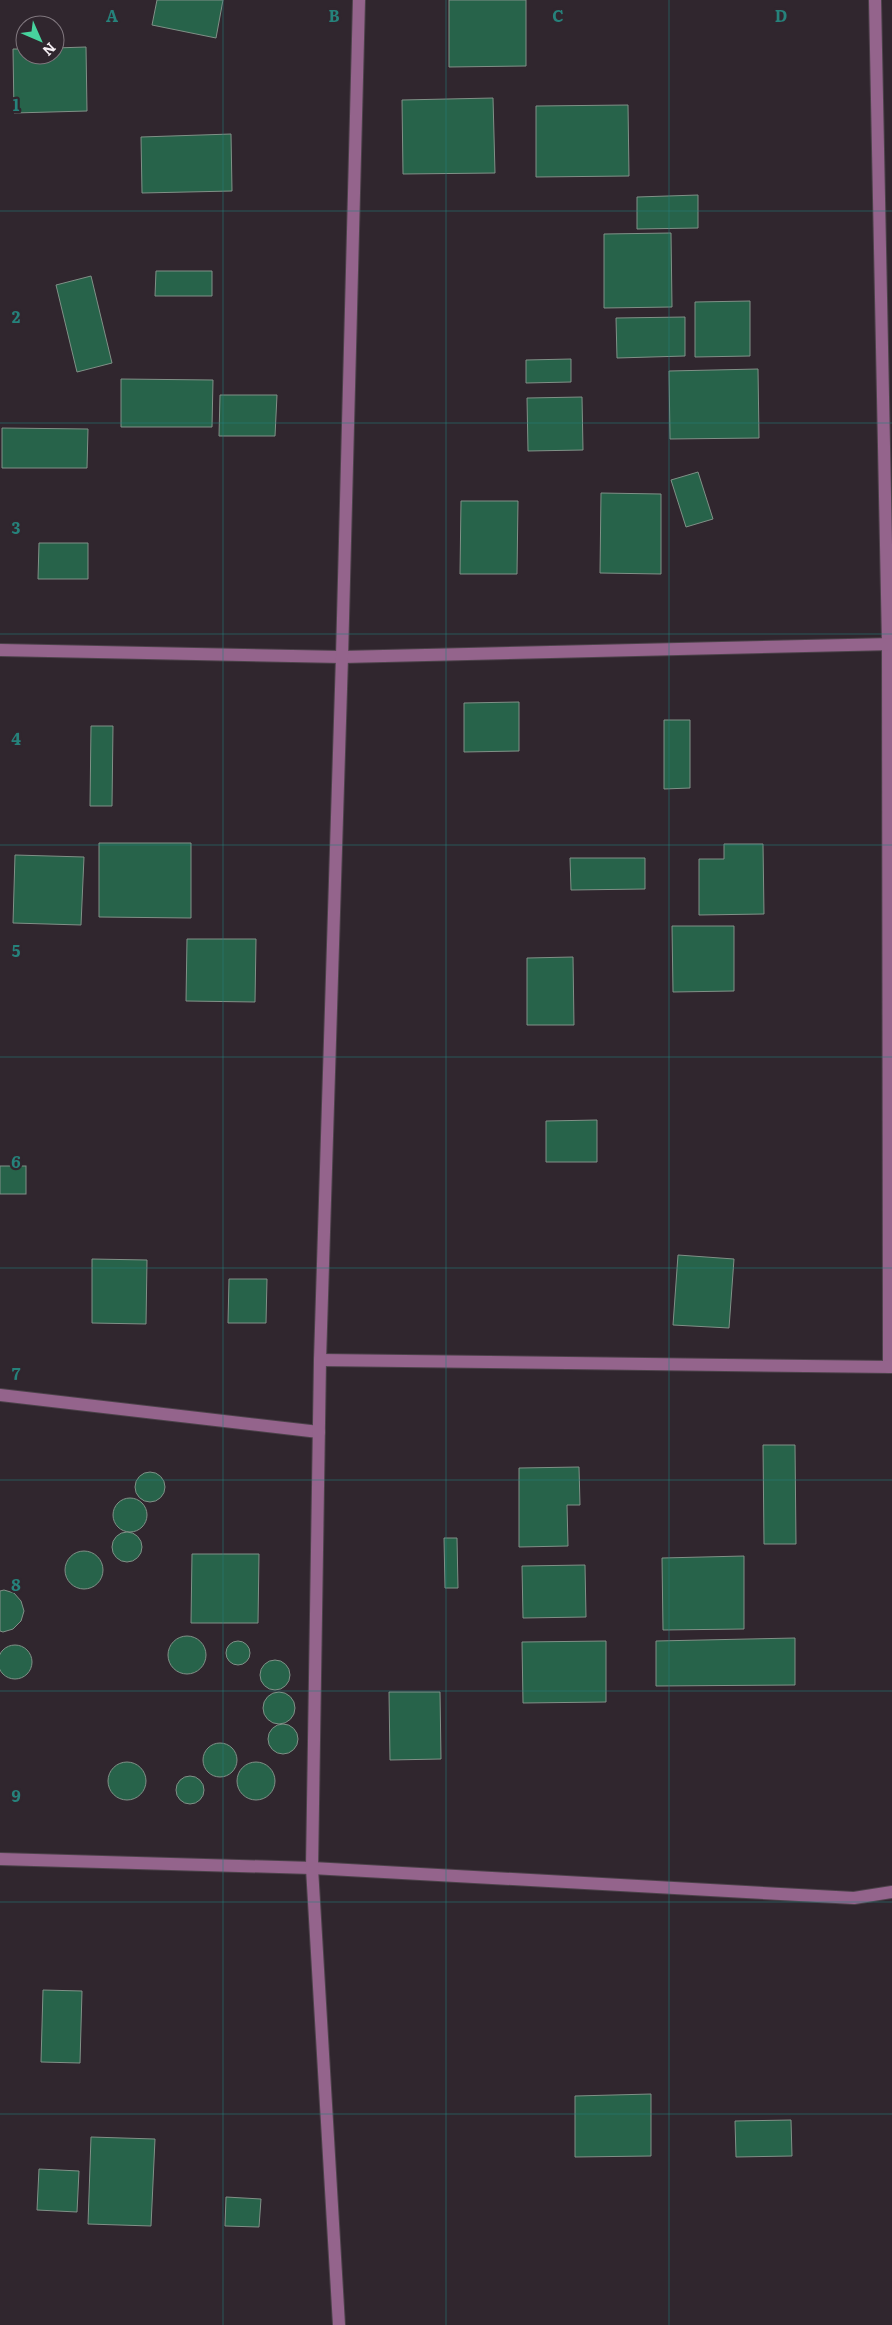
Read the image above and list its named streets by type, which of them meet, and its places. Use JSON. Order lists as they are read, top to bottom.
{
  "north": "bottom right",
  "grid": {
    "columns": [
      "A",
      "B",
      "C",
      "D"
    ],
    "rows": [
      "1",
      "2",
      "3",
      "4",
      "5",
      "6",
      "7",
      "8",
      "9"
    ]
  }
}
